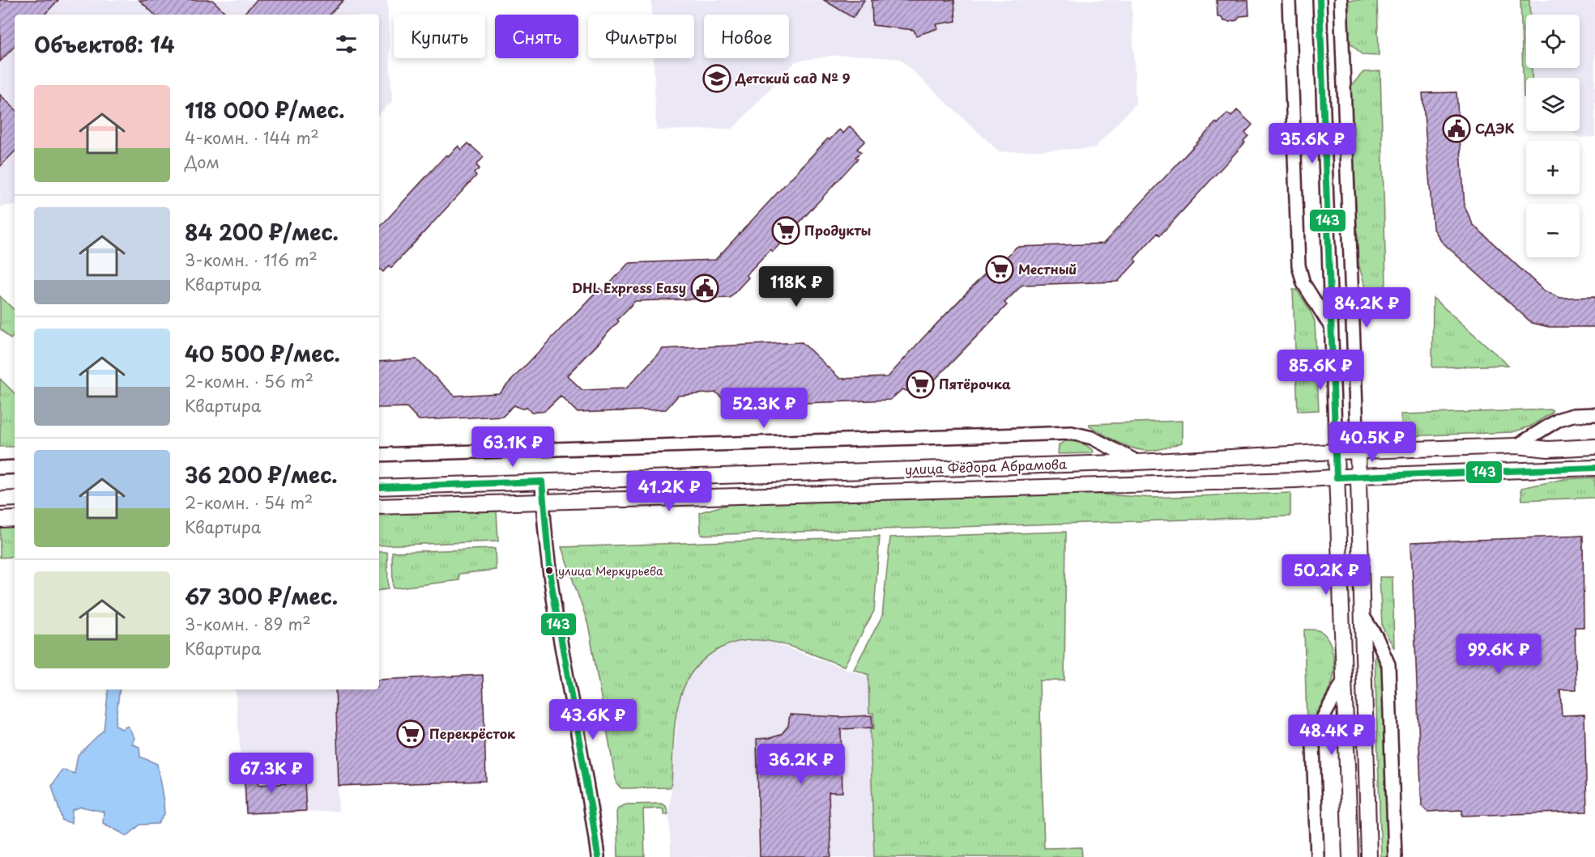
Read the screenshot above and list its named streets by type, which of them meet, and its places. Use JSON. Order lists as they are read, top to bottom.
{
  "streets": {
    "street": ["улица Фёдора Абрамова"]
  },
  "places": {
    "school or university": ["Детский сад № 9"],
    "public building": ["СДЭК", "DHL Express Easy"],
    "supermarket": [
      "Продукты",
      "Местный",
      "Пятёрочка",
      "Перекрёсток"
    ],
    "other": ["улица Меркурьева"]
  },
  "lines": ["transit line 143"],
  "page": {
    "map_buttons": ["+", "−"],
    "chip": [
      "Купить",
      "Снять",
      "Фильтры",
      "Новое"
    ],
    "heading": "Объектов: 14",
    "list": [
      {
        "name": "118 000 ₽/мес.",
        "note": "4-комн. · 144 m² · Дом"
      },
      {
        "name": "84 200 ₽/мес.",
        "note": "3-комн. · 116 m² · Квартира"
      },
      {
        "name": "40 500 ₽/мес.",
        "note": "2-комн. · 56 m² · Квартира"
      },
      {
        "name": "36 200 ₽/мес.",
        "note": "2-комн. · 54 m² · Квартира"
      },
      {
        "name": "67 300 ₽/мес.",
        "note": "3-комн. · 89 m² · Квартира"
      }
    ],
    "price": [
      "35.6K ₽",
      "118K ₽",
      "84.2K ₽",
      "85.6K ₽",
      "52.3K ₽",
      "40.5K ₽",
      "63.1K ₽",
      "41.2K ₽",
      "50.2K ₽",
      "99.6K ₽",
      "43.6K ₽",
      "48.4K ₽",
      "36.2K ₽",
      "67.3K ₽"
    ]
  }
}
